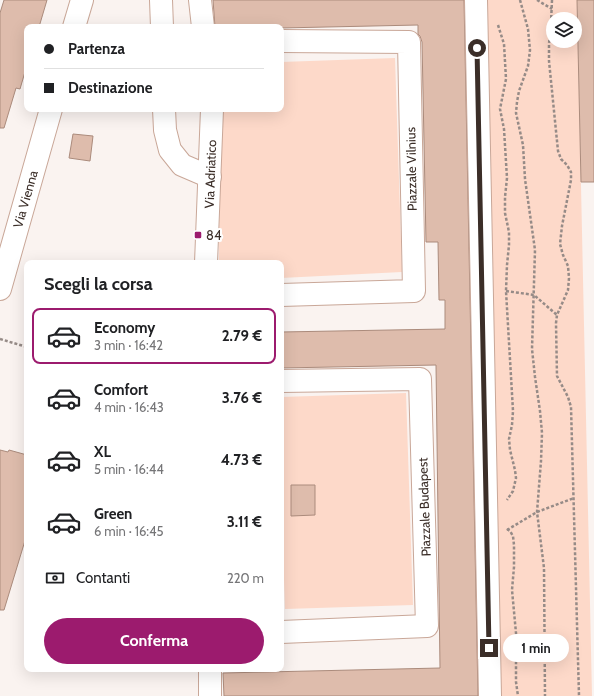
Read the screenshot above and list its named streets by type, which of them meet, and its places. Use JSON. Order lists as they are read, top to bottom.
{
  "streets": {
    "street": [
      "Piazzale Vilnius",
      "Via Adriatico",
      "Via Vienna",
      "Piazzale Budapest"
    ]
  },
  "places": {
    "transit": ["84"]
  },
  "page": {
    "banner": ["Partenza", "Destinazione"],
    "heading": "Scegli la corsa",
    "list": [
      {
        "name": "Economy",
        "note": "3 min · 16:42",
        "value": "2.79 €"
      },
      {
        "name": "Comfort",
        "note": "4 min · 16:43",
        "value": "3.76 €"
      },
      {
        "name": "XL",
        "note": "5 min · 16:44",
        "value": "4.73 €"
      },
      {
        "name": "Green",
        "note": "6 min · 16:45",
        "value": "3.11 €"
      }
    ],
    "pay": ["Contanti", "220 m"],
    "buttons": "Conferma",
    "bubble": "1 min"
  }
}
